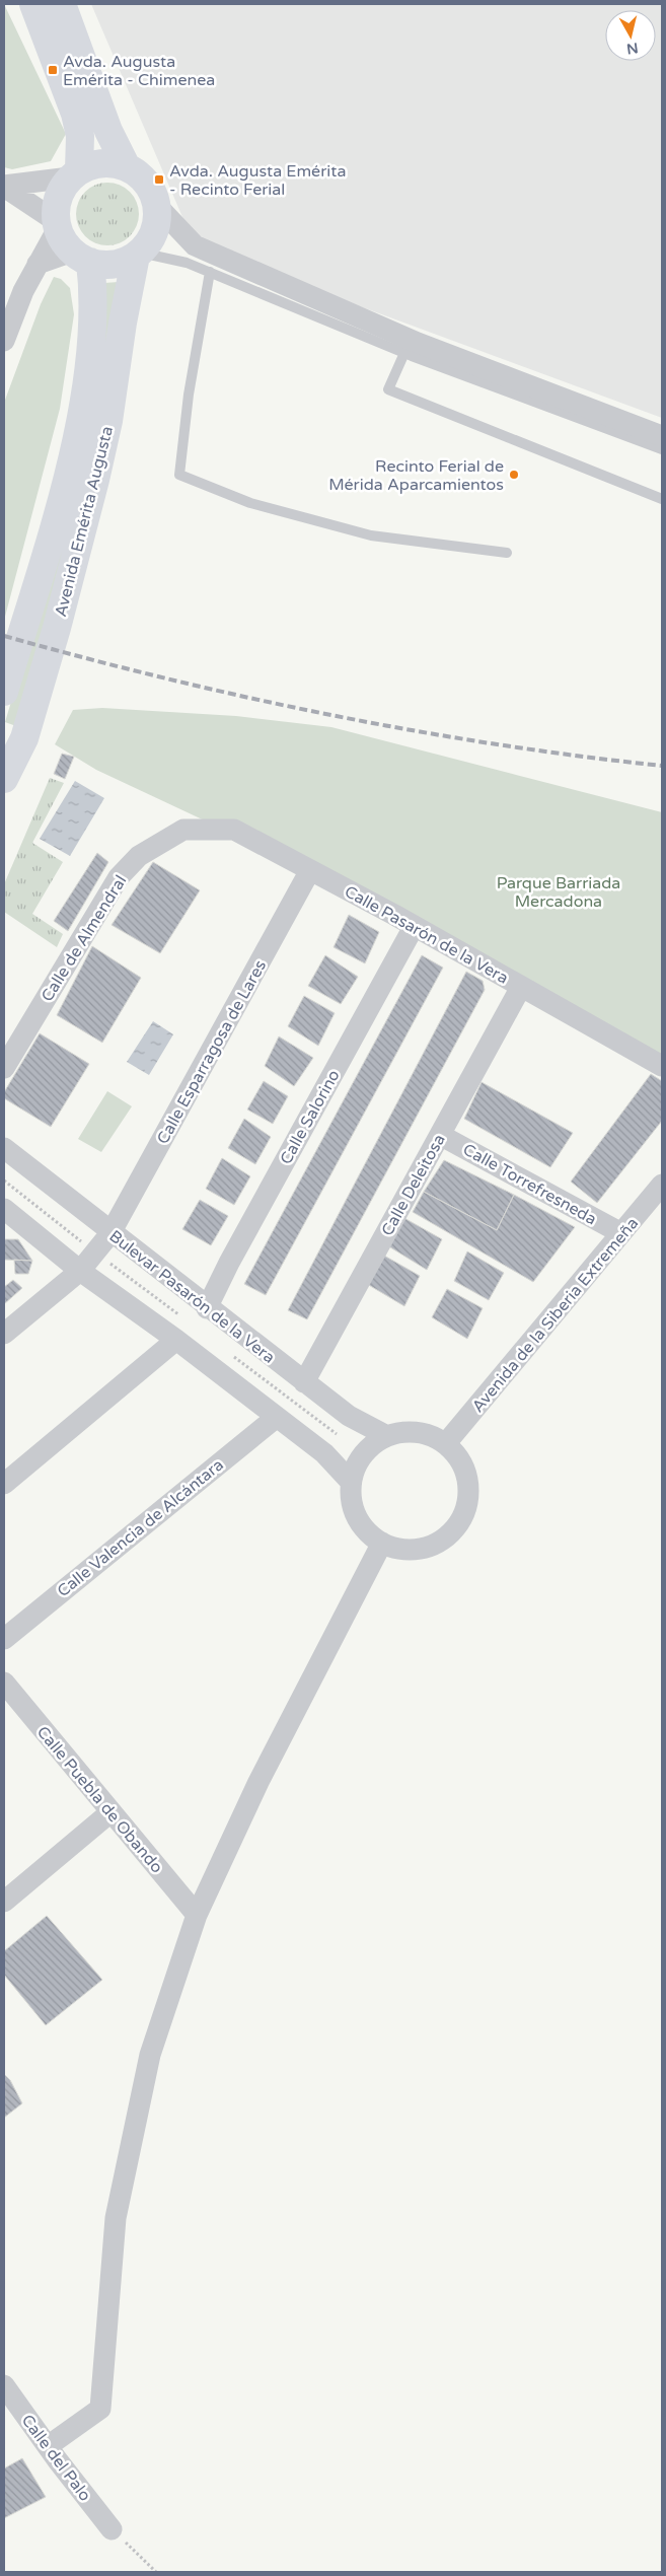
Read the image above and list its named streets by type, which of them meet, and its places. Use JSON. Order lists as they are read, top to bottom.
{
  "streets": {
    "main road": ["Avenida Emérita Augusta"],
    "street": [
      "Calle Pasarón de la Vera",
      "Calle de Almendral",
      "Calle Esparragosa de Lares",
      "Calle Salorino",
      "Calle Torrefresneda",
      "Calle Deleitosa",
      "Bulevar Pasarón de la Vera",
      "Avenida de la Siberia Extremeña",
      "Calle Valencia de Alcántara",
      "Calle Puebla de Obando",
      "Calle del Palo"
    ]
  },
  "crossings": [
    ["Calle Pasarón de la Vera", "Calle de Almendral"],
    ["Calle Pasarón de la Vera", "Calle Esparragosa de Lares"],
    ["Calle Pasarón de la Vera", "Calle Salorino"],
    ["Calle Pasarón de la Vera", "Calle Deleitosa"],
    ["Calle Esparragosa de Lares", "Bulevar Pasarón de la Vera"],
    ["Calle Salorino", "Bulevar Pasarón de la Vera"],
    ["Calle Torrefresneda", "Calle Deleitosa"],
    ["Calle Torrefresneda", "Avenida de la Siberia Extremeña"],
    ["Calle Deleitosa", "Bulevar Pasarón de la Vera"],
    ["Bulevar Pasarón de la Vera", "Avenida de la Siberia Extremeña"]
  ],
  "parks": ["Parque Barriada Mercadona"],
  "places": {
    "transit": ["Avda. Augusta Emérita - Chimenea", "Avda. Augusta Emérita - Recinto Ferial"],
    "other": ["Recinto Ferial de Mérida Aparcamientos"]
  },
  "north": "bottom"
}
